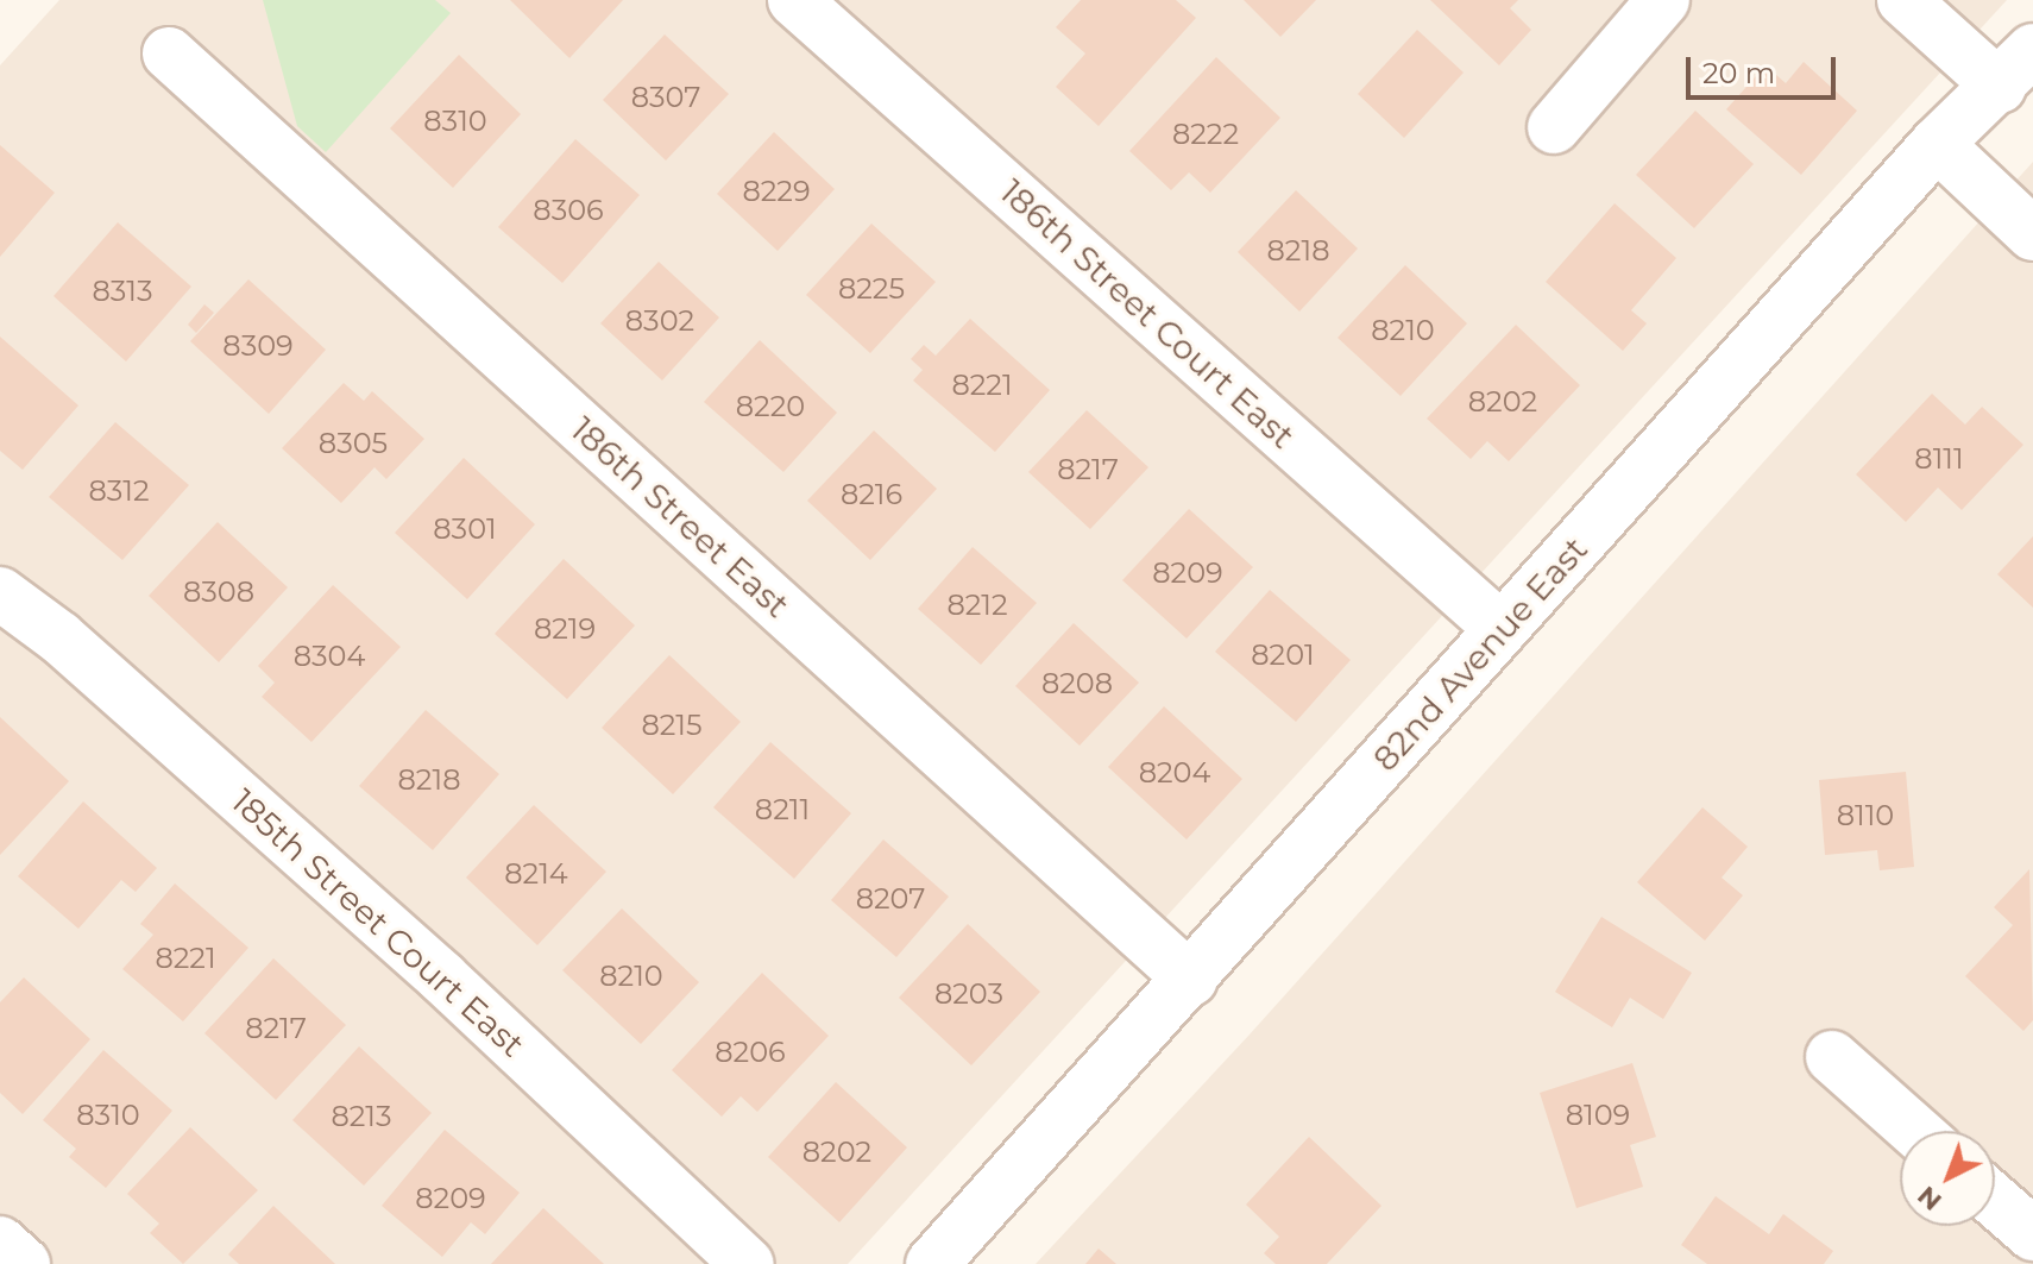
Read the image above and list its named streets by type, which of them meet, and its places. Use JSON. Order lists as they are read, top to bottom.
{
  "streets": {
    "street": [
      "186th Street Court East",
      "186th Street East",
      "82nd Avenue East",
      "185th Street Court East"
    ]
  },
  "crossings": [
    ["186th Street Court East", "82nd Avenue East"],
    ["186th Street East", "82nd Avenue East"]
  ],
  "house_numbers": [
    "8307",
    "8310",
    "8222",
    "8229",
    "8306",
    "8218",
    "8225",
    "8313",
    "8302",
    "8210",
    "8309",
    "8221",
    "8202",
    "8220",
    "8305",
    "8111",
    "8217",
    "8312",
    "8216",
    "8301",
    "8209",
    "8308",
    "8212",
    "8219",
    "8201",
    "8304",
    "8208",
    "8215",
    "8204",
    "8218",
    "8211",
    "8110",
    "8214",
    "8207",
    "8221",
    "8210",
    "8203",
    "8217",
    "8206",
    "8310",
    "8109",
    "8213",
    "8202",
    "8209"
  ],
  "scale_bar": "20 m",
  "north": "bottom left"
}
